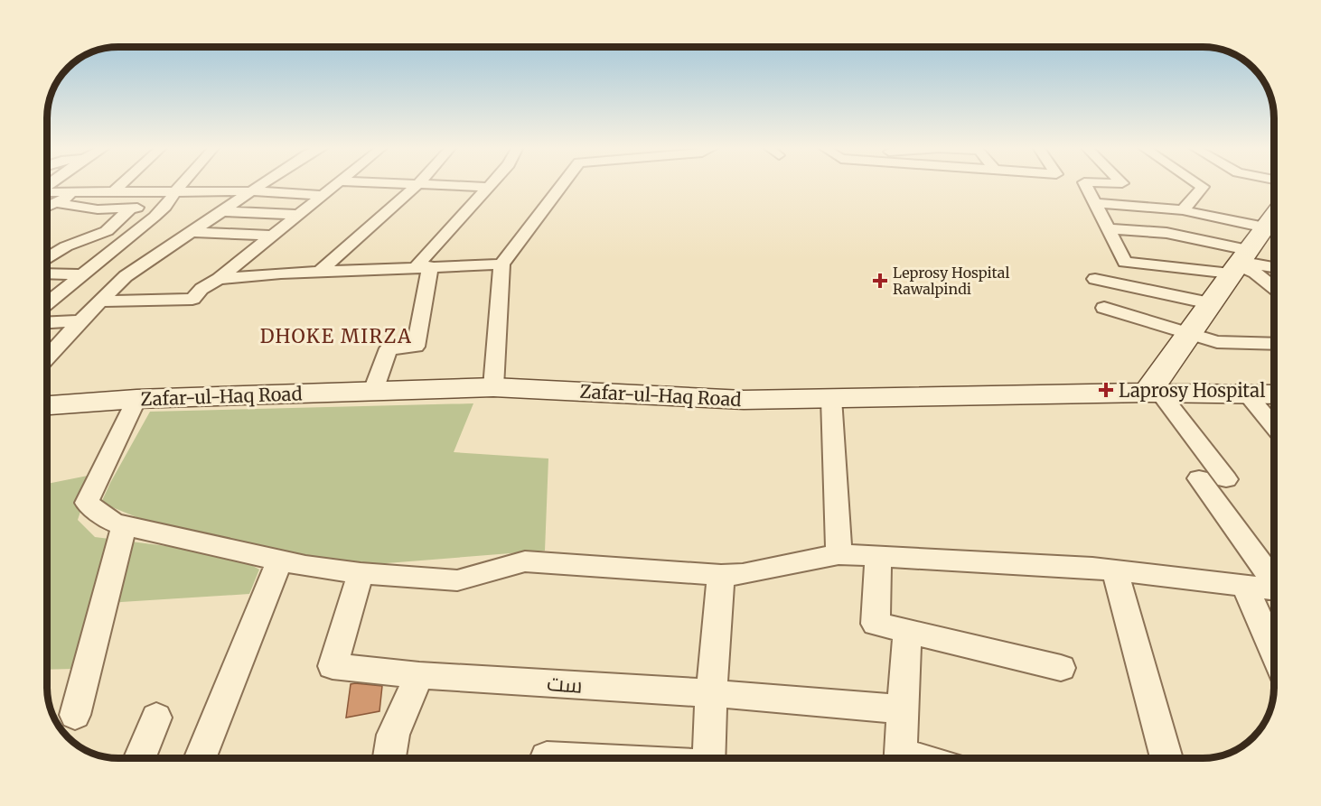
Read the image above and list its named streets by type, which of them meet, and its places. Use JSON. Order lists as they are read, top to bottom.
{
  "streets": {
    "street": ["Zafar-ul-Haq Road", "ست"]
  },
  "districts": ["DHOKE MIRZA"],
  "places": {
    "health": ["Leprosy Hospital Rawalpindi", "Laprosy Hospital"]
  }
}
